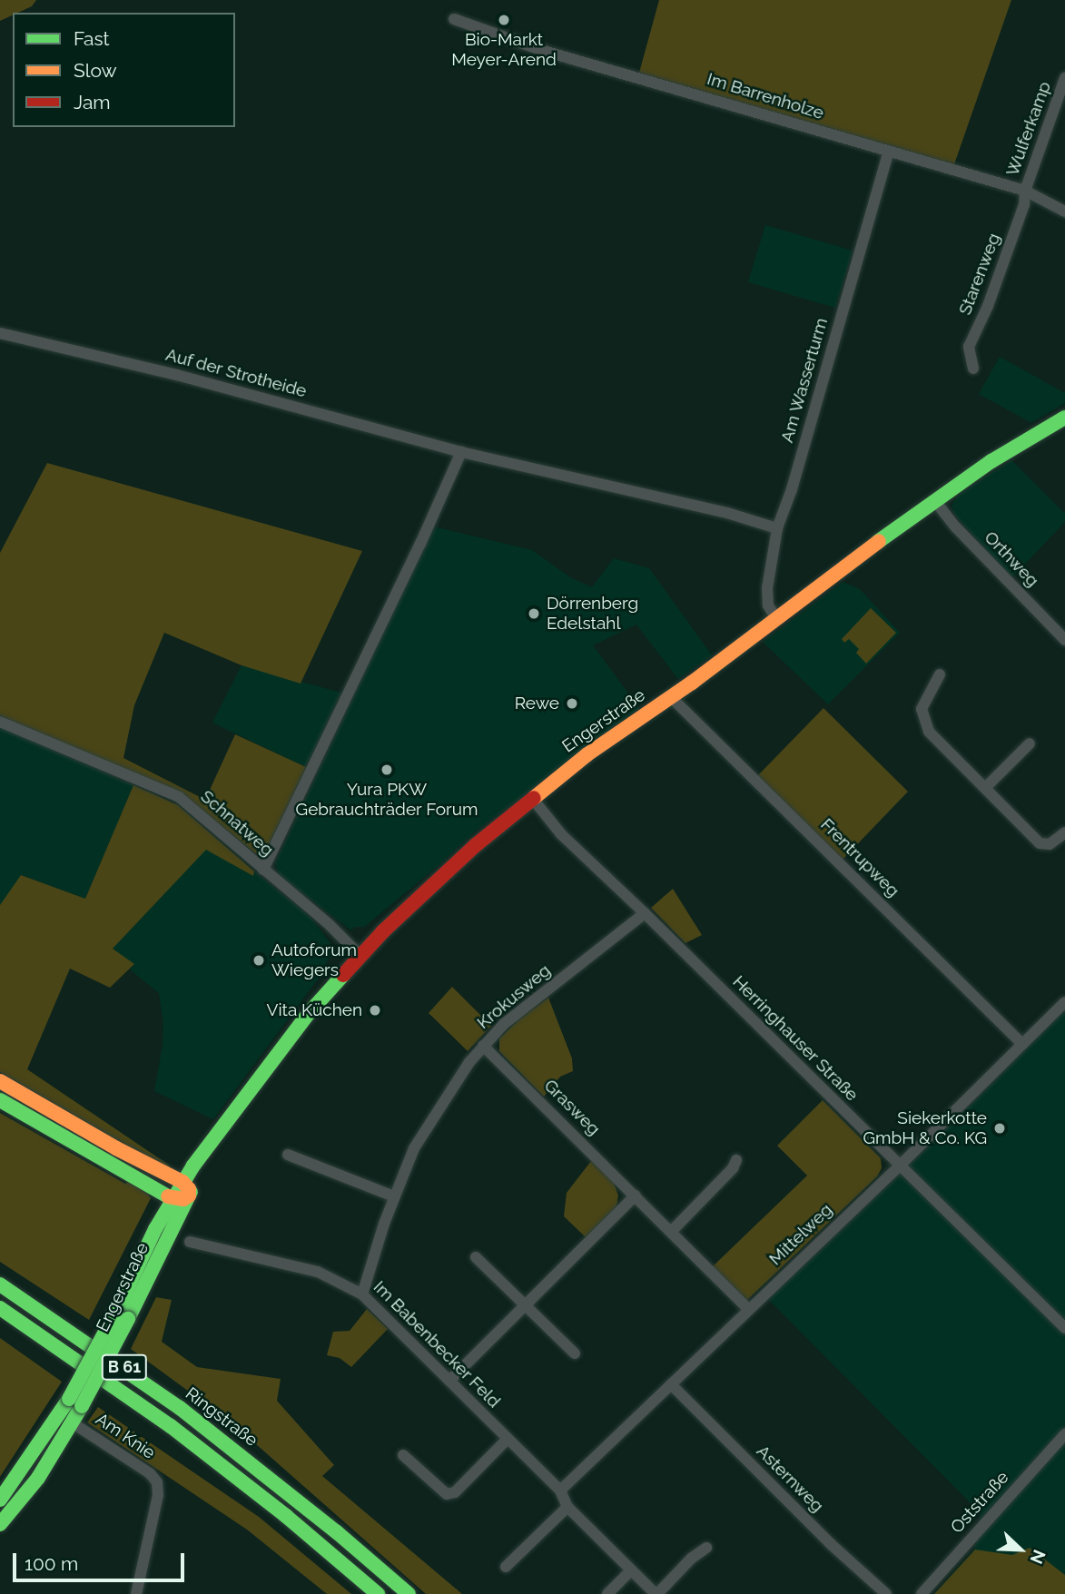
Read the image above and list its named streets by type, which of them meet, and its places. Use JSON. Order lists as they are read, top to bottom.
{
  "streets": {
    "main road": ["Engerstraße", "B 61", "Ringstraße"],
    "street": [
      "Im Barrenholze",
      "Wulferkamp",
      "Starenweg",
      "Auf der Strotheide",
      "Am Wasserturm",
      "Orthweg",
      "Schnatweg",
      "Frentrupweg",
      "Krokusweg",
      "Herringhauser Straße",
      "Grasweg",
      "Mittelweg",
      "Im Babenbecker Feld",
      "Am Knie",
      "Asternweg",
      "Oststraße"
    ]
  },
  "crossings": [
    ["Im Barrenholze", "Wulferkamp"],
    ["Im Barrenholze", "Starenweg"],
    ["Im Barrenholze", "Am Wasserturm"],
    ["Wulferkamp", "Starenweg"],
    ["Auf der Strotheide", "Am Wasserturm"],
    ["Am Wasserturm", "Engerstraße"],
    ["Orthweg", "Engerstraße"],
    ["Engerstraße", "Schnatweg"],
    ["Engerstraße", "Frentrupweg"],
    ["Engerstraße", "Herringhauser Straße"],
    ["Engerstraße", "Am Knie"],
    ["Frentrupweg", "Mittelweg"],
    ["Krokusweg", "Herringhauser Straße"],
    ["Krokusweg", "Grasweg"],
    ["Krokusweg", "Im Babenbecker Feld"],
    ["Herringhauser Straße", "Mittelweg"],
    ["Grasweg", "Mittelweg"],
    ["Mittelweg", "Im Babenbecker Feld"],
    ["Mittelweg", "Asternweg"]
  ],
  "places": [
    "Bio-Markt Meyer-Arend",
    "Dörrenberg Edelstahl",
    "Rewe",
    "Yura PKW Gebrauchträder Forum",
    "Autoforum Wiegers",
    "Vita Küchen",
    "Siekerkotte GmbH & Co. KG"
  ],
  "legend": ["Fast", "Slow", "Jam"],
  "scale_bar": "100 m",
  "north": "bottom right"
}
